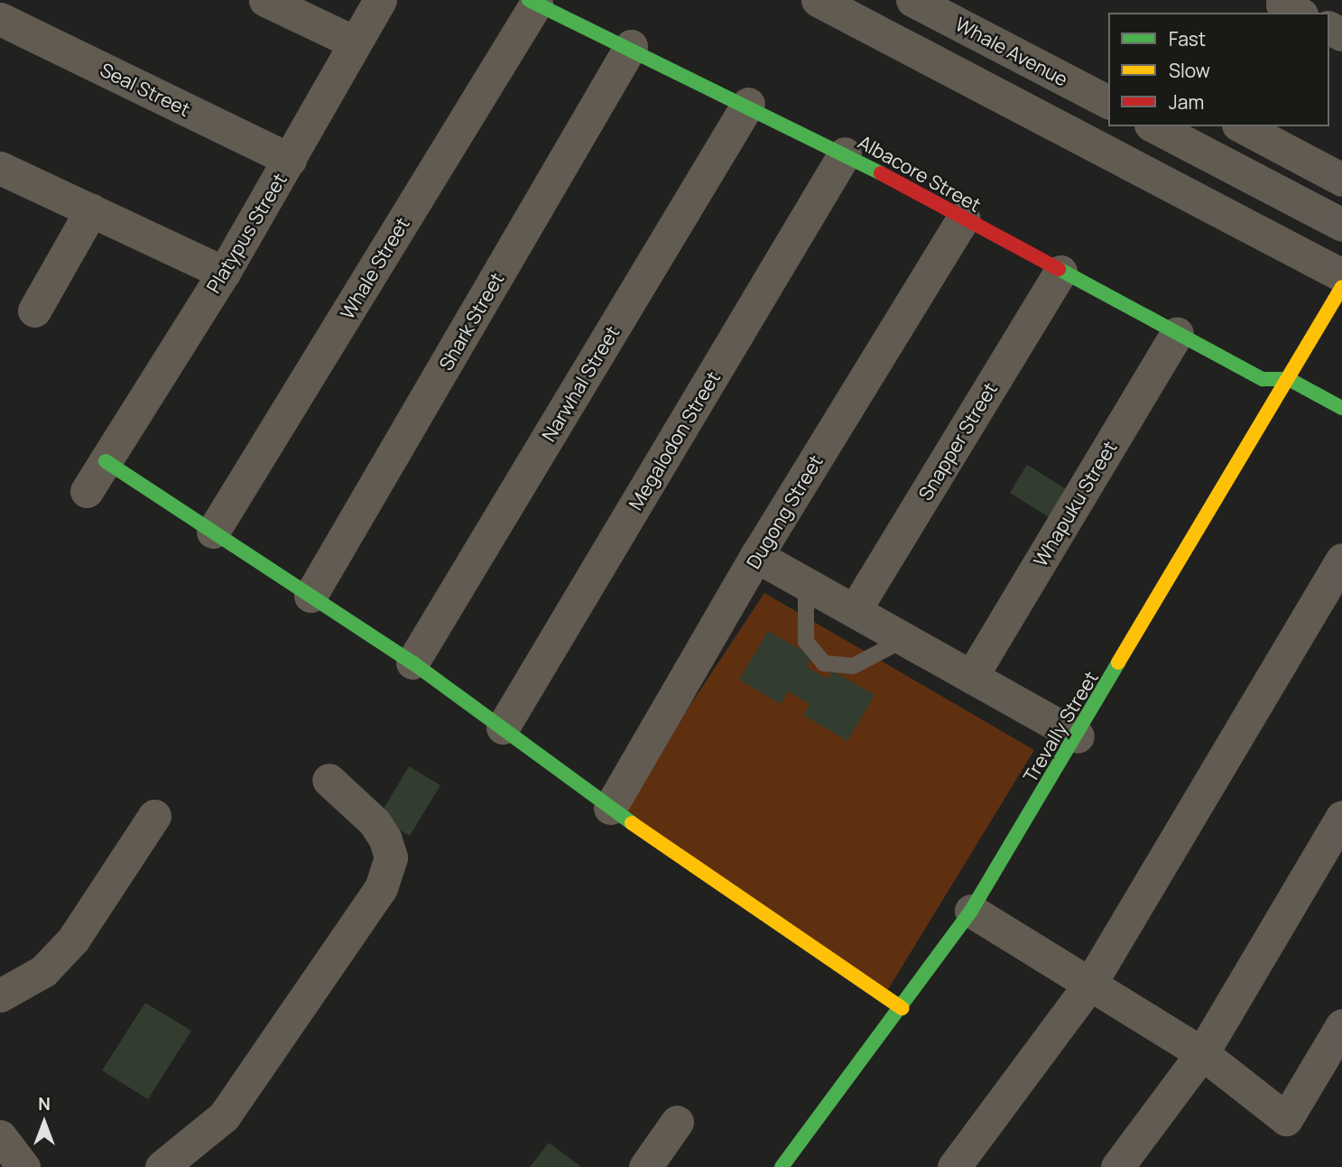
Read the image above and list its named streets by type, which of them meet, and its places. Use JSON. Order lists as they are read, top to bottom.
{
  "streets": {
    "street": [
      "Whale Avenue",
      "Seal Street",
      "Albacore Street",
      "Platypus Street",
      "Whale Street",
      "Shark Street",
      "Narwhal Street",
      "Megalodon Street",
      "Snapper Street",
      "Whapuku Street",
      "Dugong Street",
      "Trevally Street"
    ]
  },
  "crossings": [
    ["Seal Street", "Platypus Street"],
    ["Albacore Street", "Whale Street"],
    ["Albacore Street", "Shark Street"],
    ["Albacore Street", "Narwhal Street"],
    ["Albacore Street", "Megalodon Street"],
    ["Albacore Street", "Snapper Street"],
    ["Albacore Street", "Whapuku Street"],
    ["Albacore Street", "Dugong Street"],
    ["Albacore Street", "Trevally Street"]
  ],
  "legend": ["Fast", "Slow", "Jam"],
  "north": "top"
}
